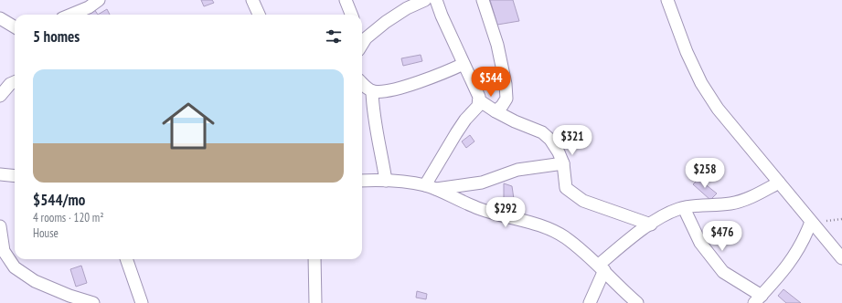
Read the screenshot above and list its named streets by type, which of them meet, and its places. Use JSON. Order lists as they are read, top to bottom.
{
  "page": {
    "heading": "5 homes",
    "list": [
      {
        "name": "$544/mo",
        "note": "4 rooms · 120 m² · House"
      }
    ],
    "price": [
      "$544",
      "$321",
      "$258",
      "$292",
      "$476"
    ]
  }
}
